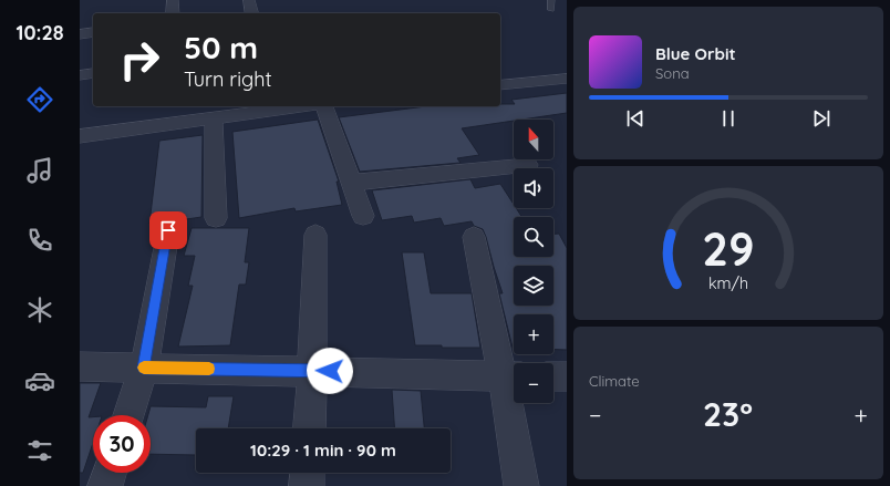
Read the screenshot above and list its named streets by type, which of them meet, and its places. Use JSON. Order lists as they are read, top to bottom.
{
  "north": "top",
  "page": {
    "tabs": "10:28",
    "turn": ["50 m", "Turn right"],
    "song": ["Blue Orbit", "Sona"],
    "map_buttons": ["+", "−"],
    "tile": "Climate",
    "heat": ["−", "23°", "+"],
    "limit": "30",
    "trip": "10:29 · 1 min · 90 m",
    "gauge": ["29", "km/h"]
  }
}
